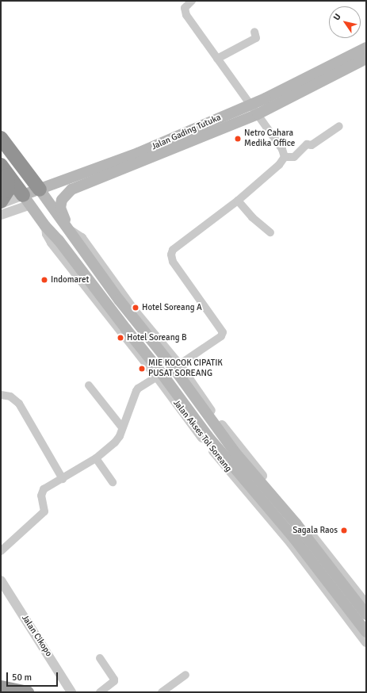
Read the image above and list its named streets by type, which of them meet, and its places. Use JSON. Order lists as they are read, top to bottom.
{
  "streets": {
    "main road": ["Jalan Gading Tutuka", "Jalan Akses Tol Soreang"],
    "street": ["Jalan Cikopo"]
  },
  "crossings": [
    ["Jalan Gading Tutuka", "Jalan Akses Tol Soreang"]
  ],
  "places": [
    "Netro Cahara Medika Office",
    "Indomaret",
    "Hotel Soreang A",
    "Hotel Soreang B",
    "MIE KOCOK CIPATIK PUSAT SOREANG",
    "Sagala Raos"
  ],
  "scale_bar": "50 m",
  "north": "top left"
}
